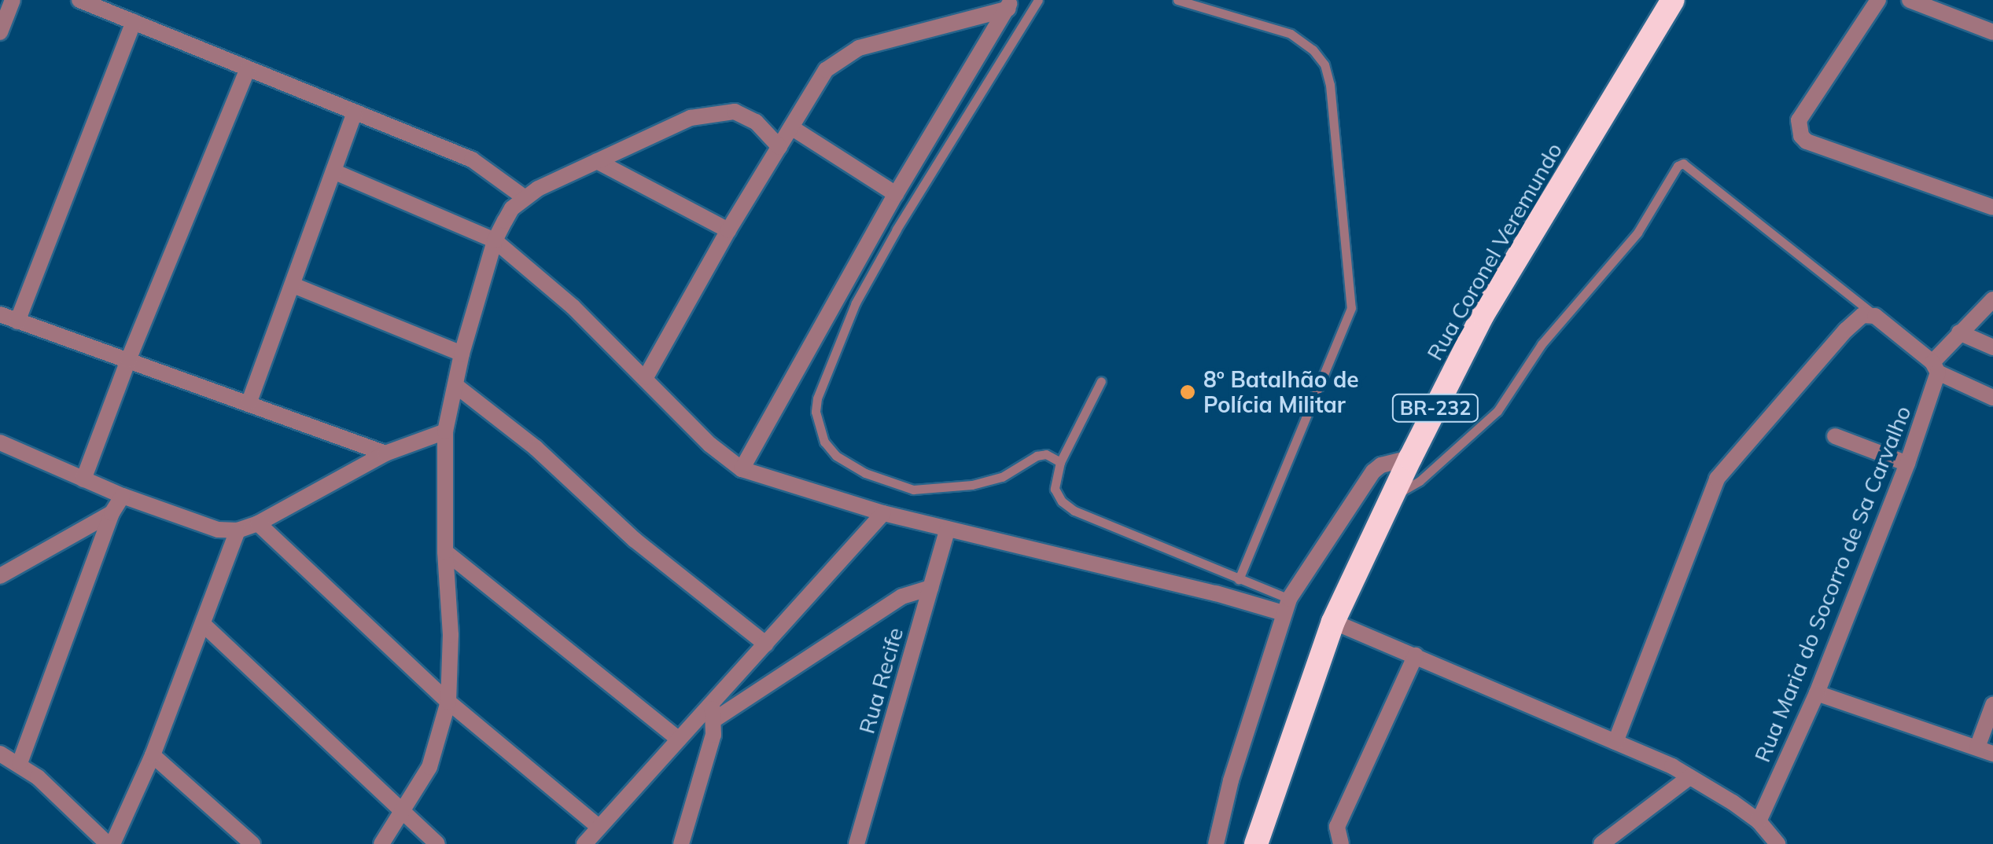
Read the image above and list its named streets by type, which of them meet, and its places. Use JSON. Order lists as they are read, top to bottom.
{
  "streets": {
    "highway": ["Rua Coronel Veremundo", "BR-232"],
    "street": ["Rua Maria do Socorro de Sa Carvalho", "Rua Recife"]
  },
  "places": ["8º Batalhão de Polícia Militar"]
}
